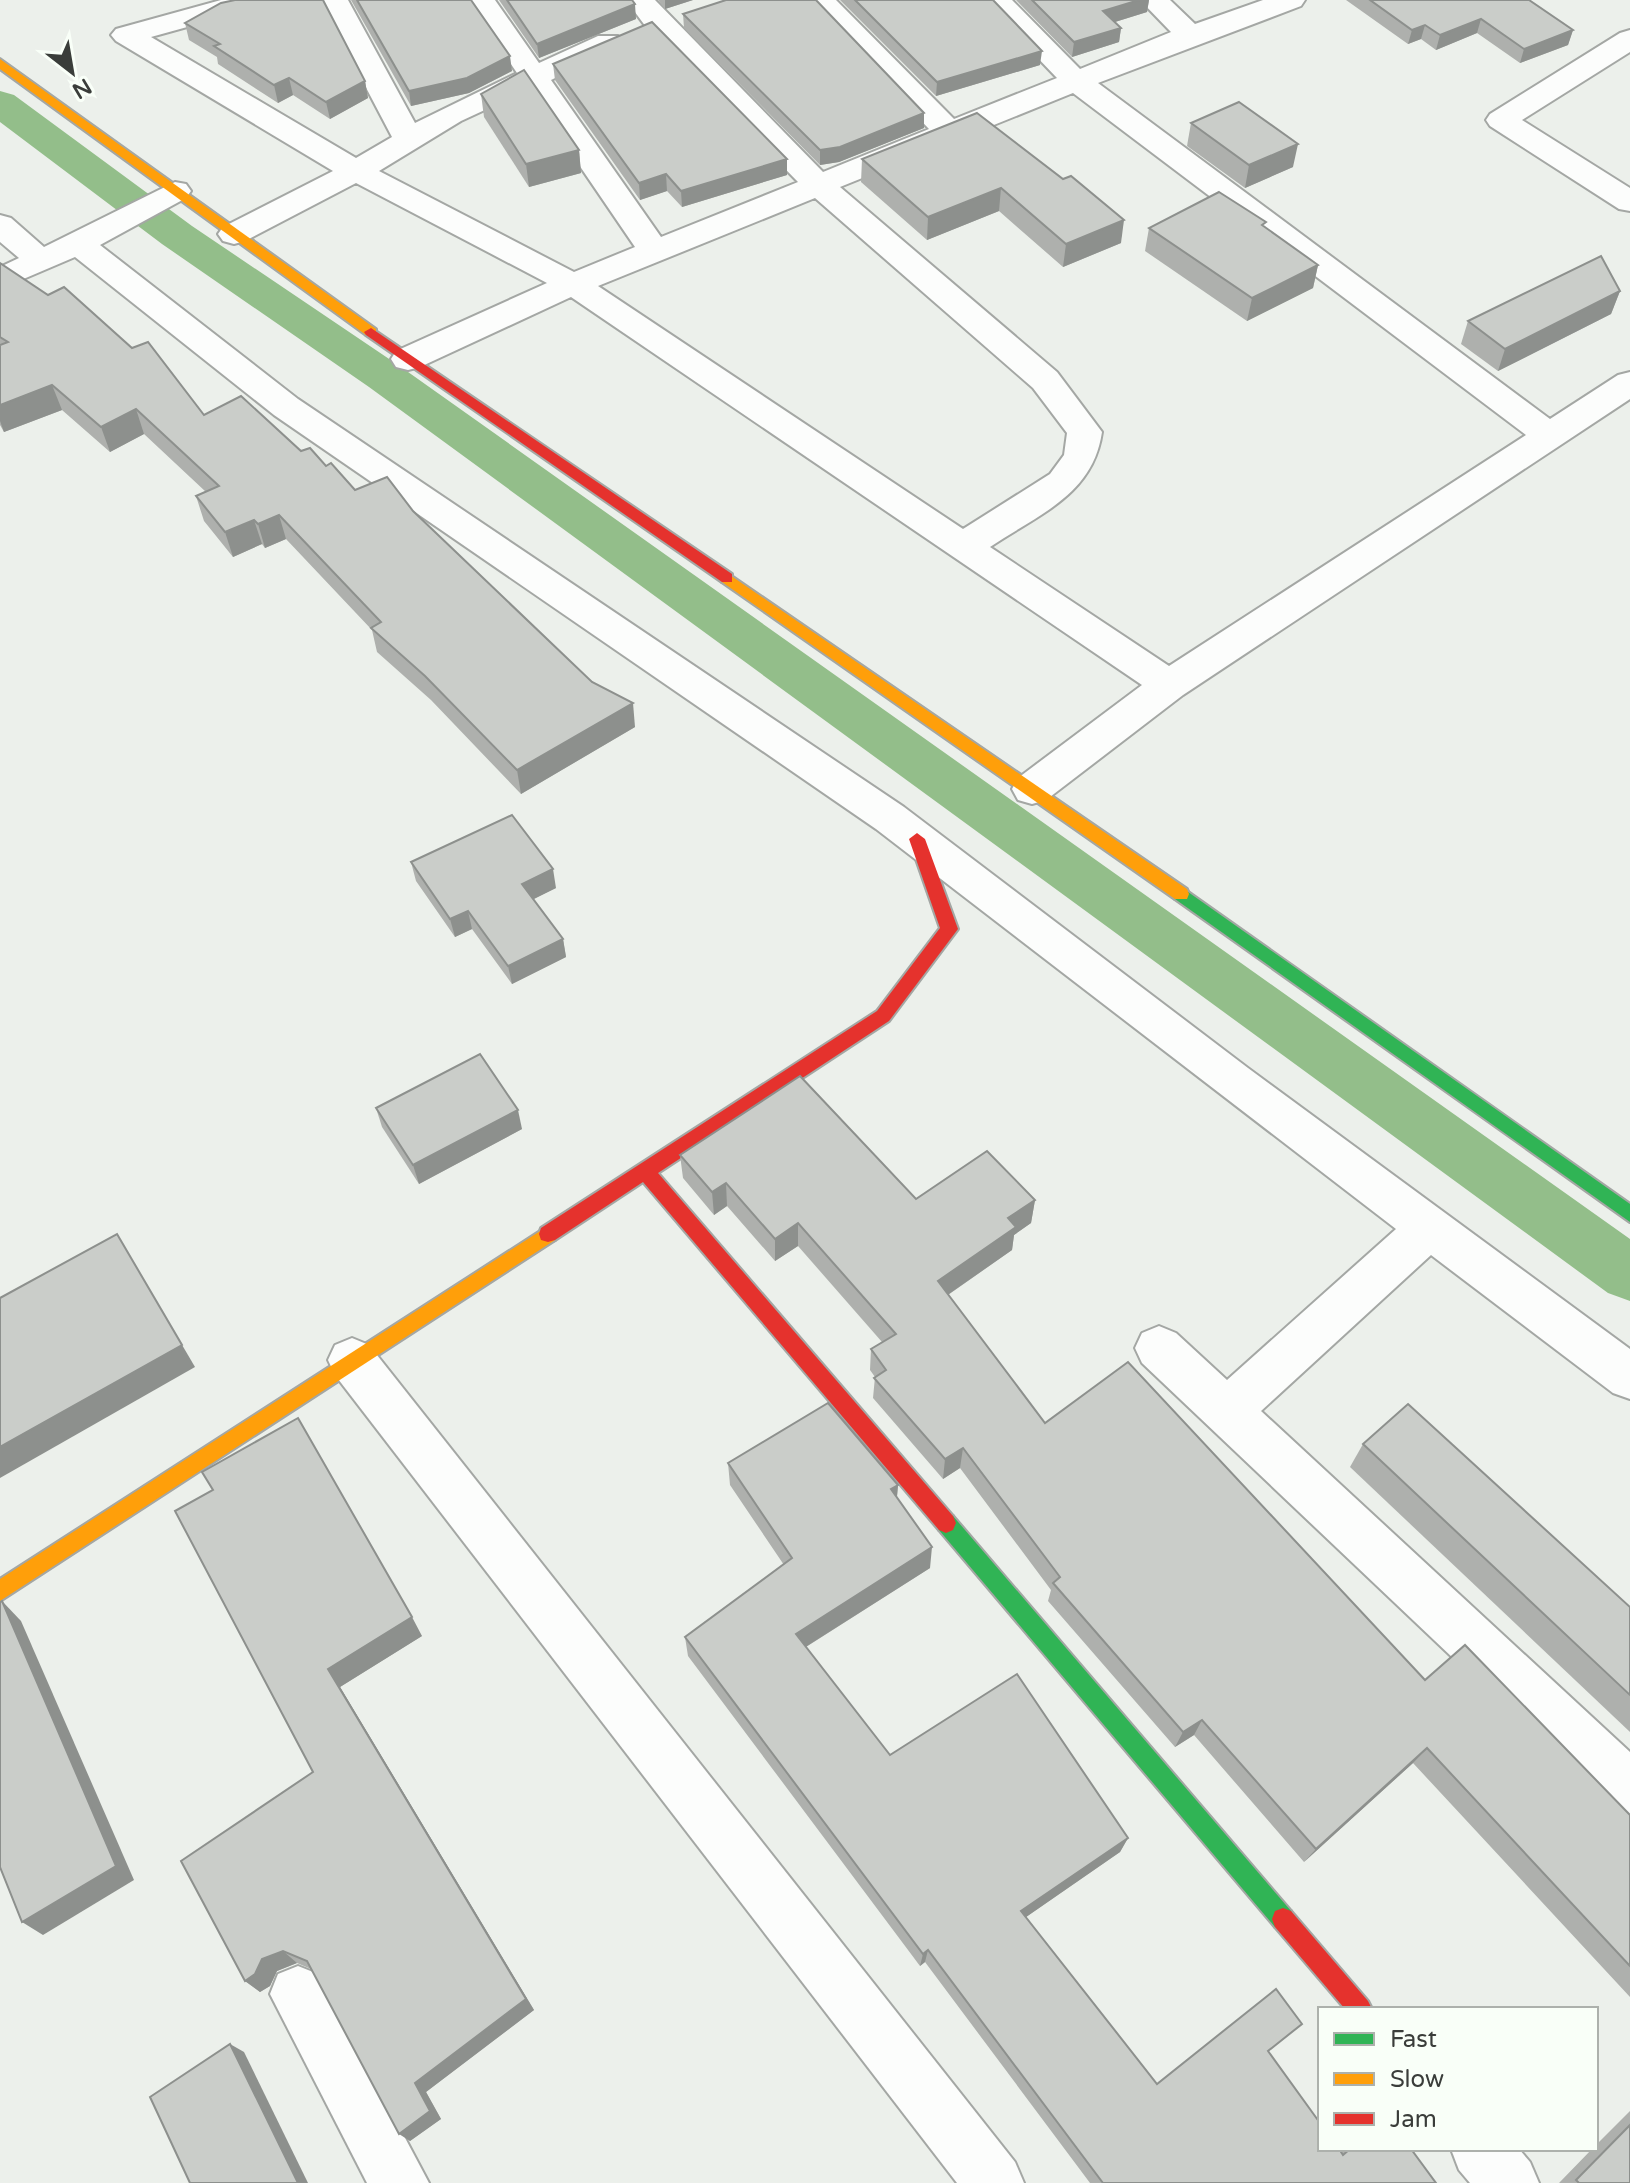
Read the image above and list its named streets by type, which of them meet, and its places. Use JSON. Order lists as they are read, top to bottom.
{
  "legend": ["Fast", "Slow", "Jam"],
  "north": "bottom right"
}
